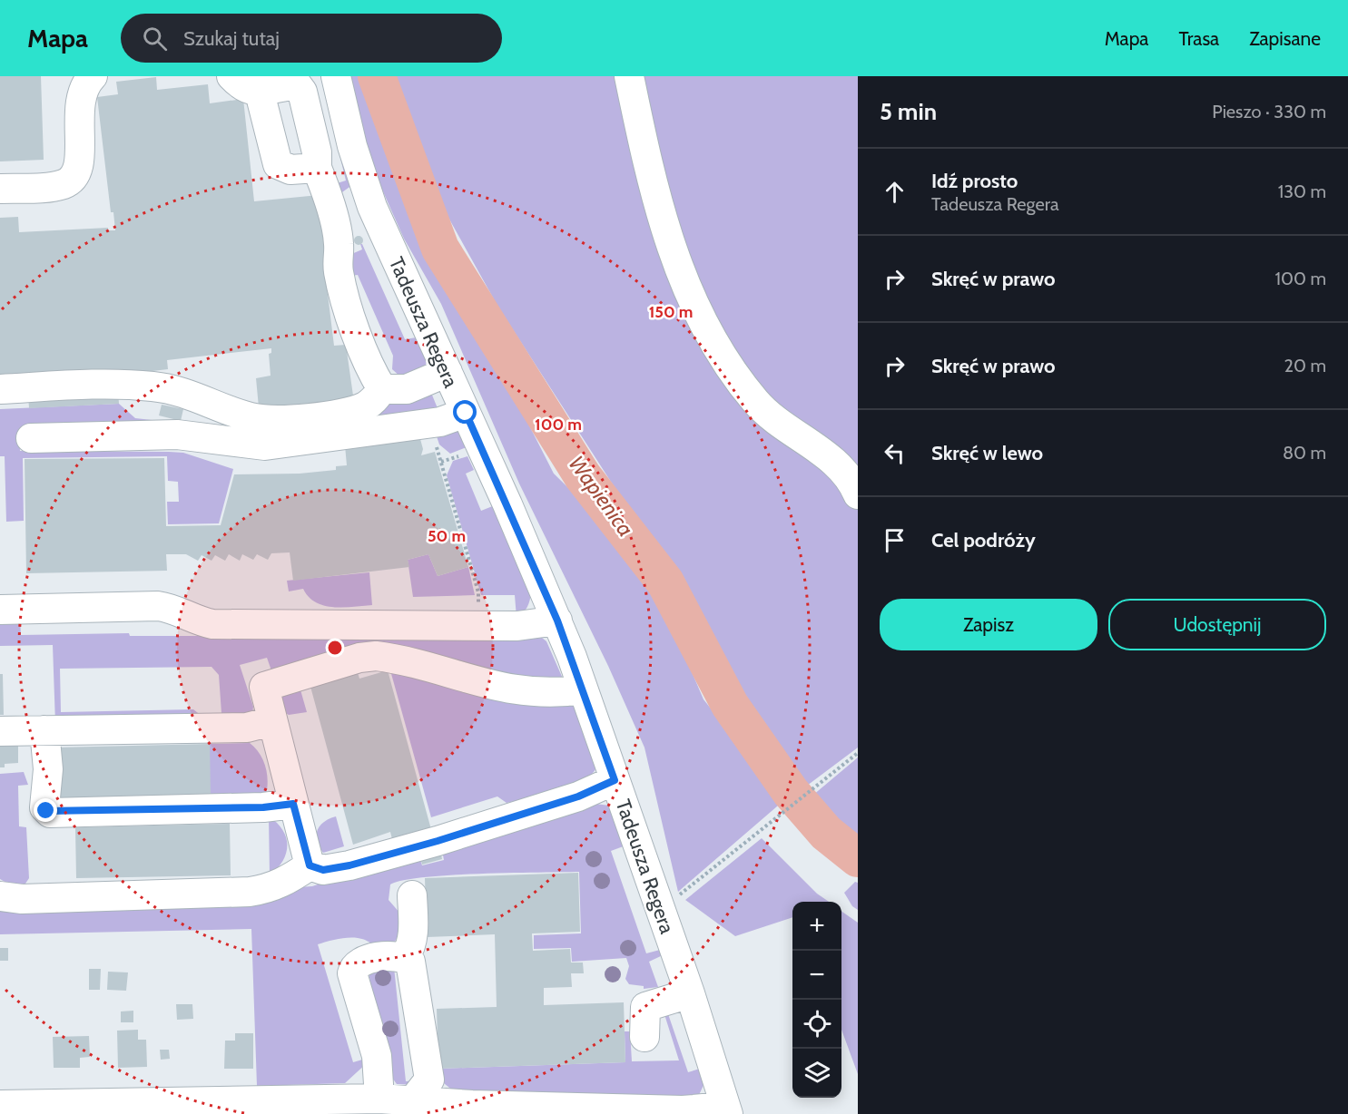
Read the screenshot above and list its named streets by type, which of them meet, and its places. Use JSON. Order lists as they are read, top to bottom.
{
  "streets": {
    "street": ["Tadeusza Regera"]
  },
  "water": ["Wapienica"],
  "page": {
    "header": "Mapa",
    "search": "Szukaj tutaj",
    "nav": ["Mapa", "Trasa", "Zapisane"],
    "heading": ["5 min", "Pieszo · 330 m"],
    "list": [
      ["Idź prosto", "Tadeusza Regera", "130 m"],
      ["Skręć w prawo", "100 m"],
      ["Skręć w prawo", "20 m"],
      ["Skręć w lewo", "80 m"],
      "Cel podróży"
    ],
    "buttons": ["Zapisz", "Udostępnij"],
    "map_buttons": ["+", "−"]
  },
  "rings": ["150 m", "100 m", "50 m"]
}
